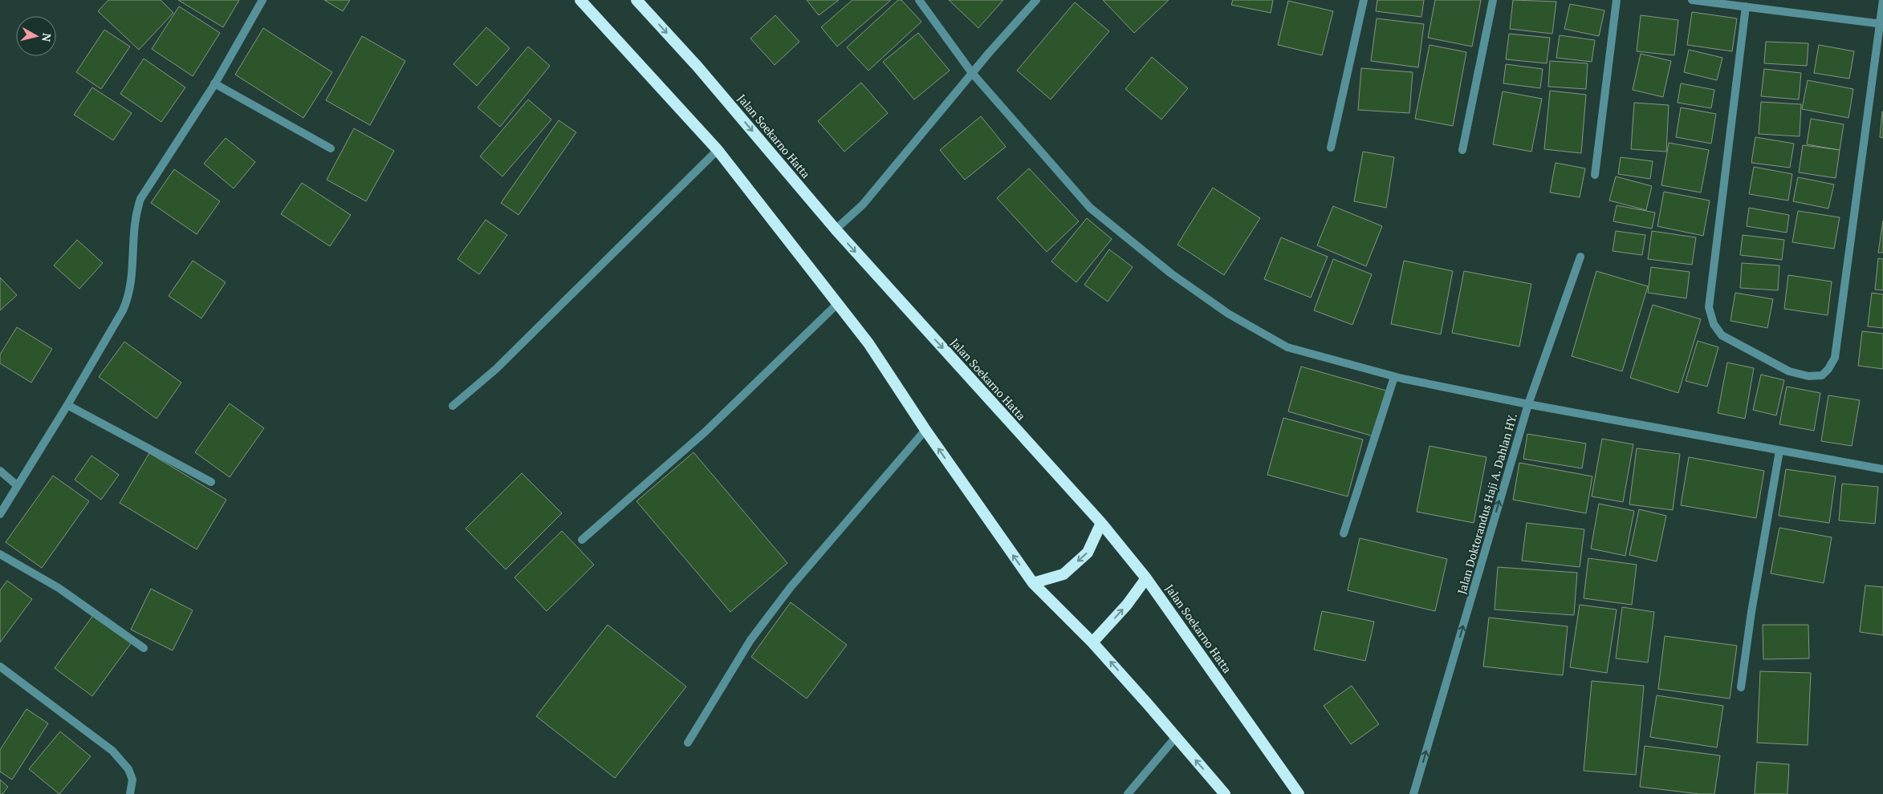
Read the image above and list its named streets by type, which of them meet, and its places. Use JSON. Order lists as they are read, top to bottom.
{
  "streets": {
    "highway": ["Jalan Soekarno Hatta"],
    "street": ["Jalan Doktorandus Haji A. Dahlan HY."]
  },
  "one_way": ["Jalan Doktorandus Haji A. Dahlan HY."],
  "north": "right"
}
